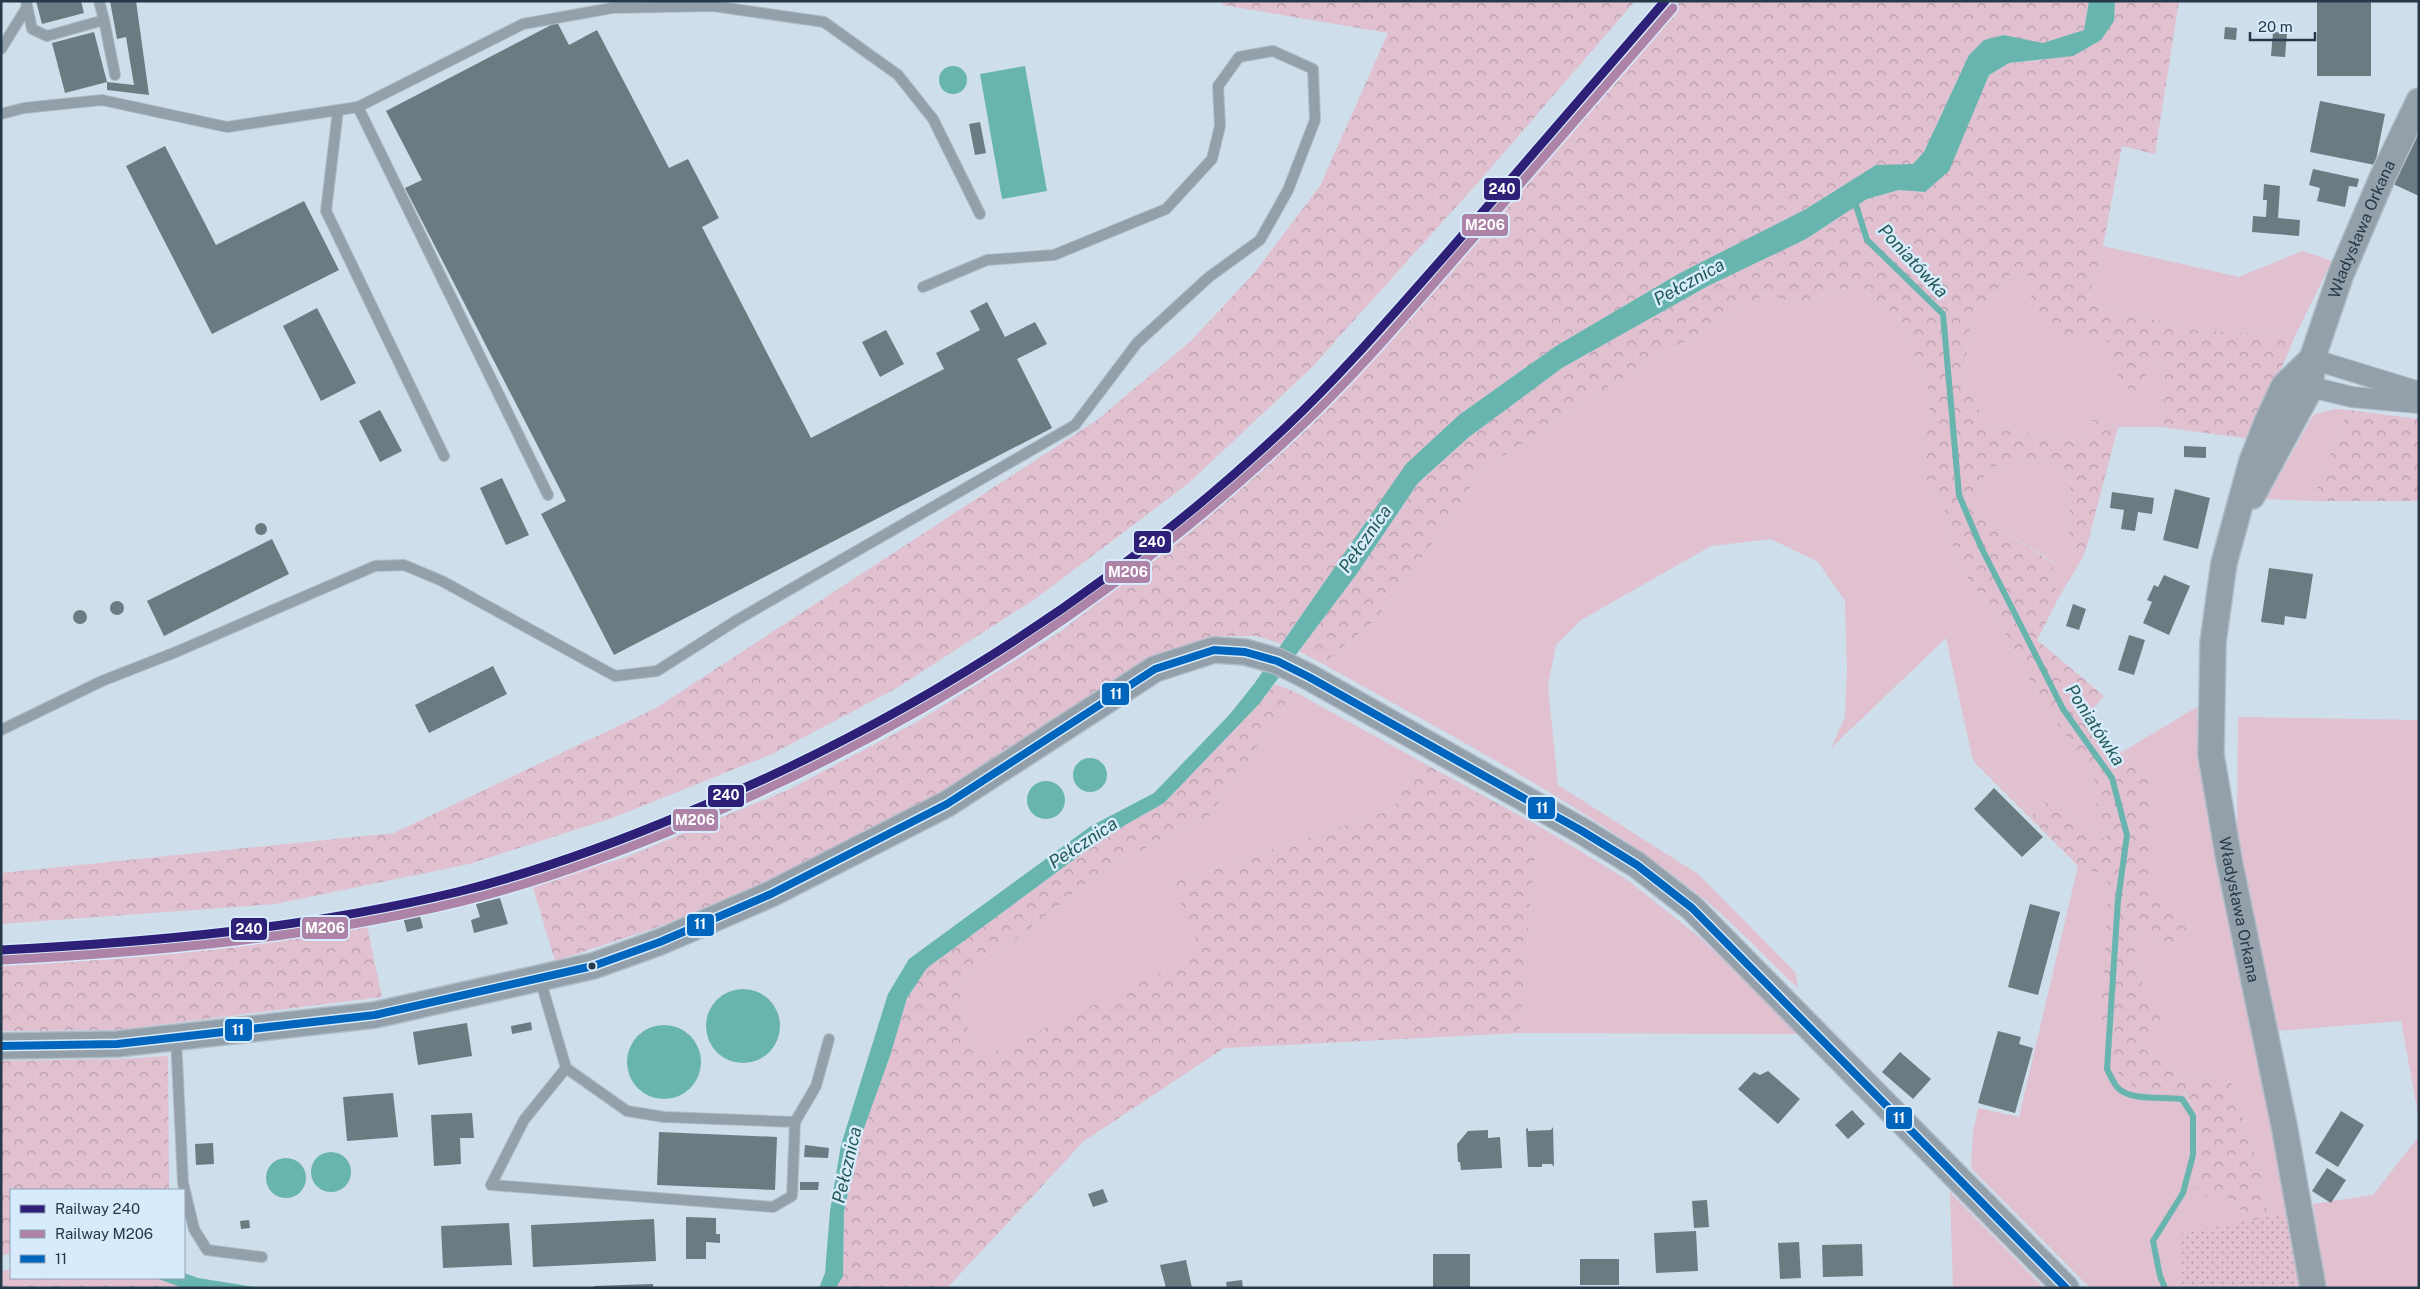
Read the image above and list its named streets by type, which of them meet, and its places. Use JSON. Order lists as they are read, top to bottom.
{
  "streets": {
    "street": ["Władysława Orkana"]
  },
  "water": ["Poniatówka", "Pełcznica"],
  "lines": ["rail line 240", "rail line M206", "transit line 11"],
  "legend": ["Railway 240", "Railway M206", "11"],
  "scale_bar": "20 m"
}
